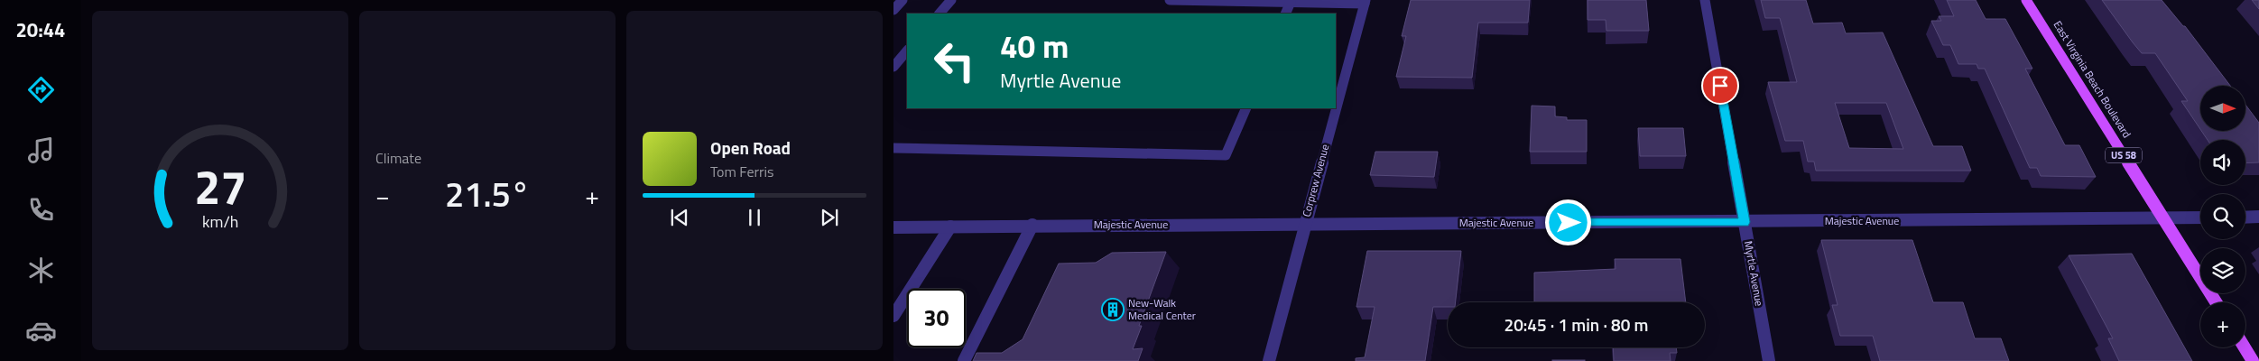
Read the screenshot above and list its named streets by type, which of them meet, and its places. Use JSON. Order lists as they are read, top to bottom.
{
  "streets": {
    "main road": ["East Virginia Beach Boulevard", "US 58"],
    "street": ["Corprew Avenue", "Majestic Avenue", "Myrtle Avenue"]
  },
  "crossings": [
    ["East Virginia Beach Boulevard", "Majestic Avenue"],
    ["Corprew Avenue", "Majestic Avenue"],
    ["Majestic Avenue", "Myrtle Avenue"]
  ],
  "places": {
    "building": ["New-Walk Medical Center"]
  },
  "north": "right",
  "page": {
    "tabs": "20:44",
    "tile": "Climate",
    "turn": ["40 m", "Myrtle Avenue"],
    "map_buttons": "+",
    "song": ["Open Road", "Tom Ferris"],
    "heat": ["−", "21.5°", "+"],
    "limit": "30",
    "trip": "20:45 · 1 min · 80 m",
    "gauge": ["27", "km/h"]
  }
}
